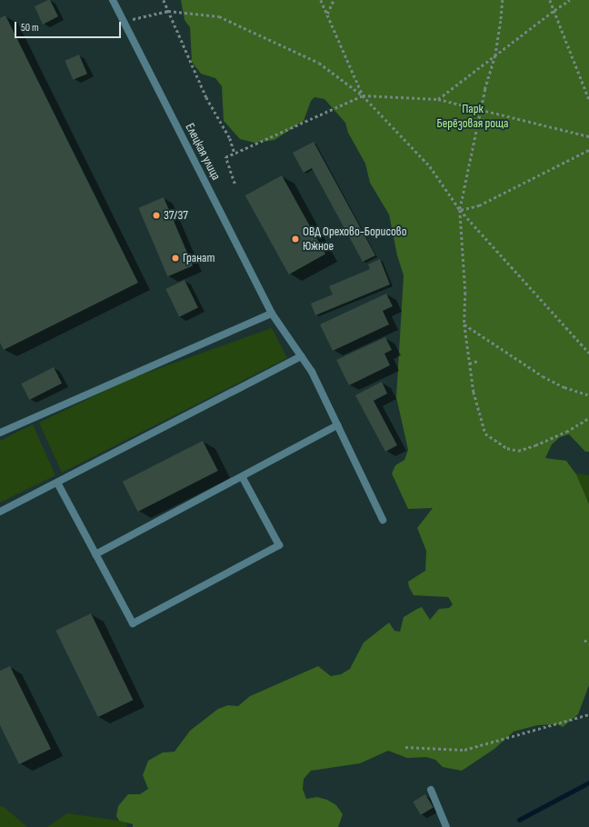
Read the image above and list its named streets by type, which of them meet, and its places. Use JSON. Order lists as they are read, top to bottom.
{
  "streets": {
    "street": ["Елецкая улица"]
  },
  "parks": ["Парк Берёзовая роща"],
  "places": ["37/37", "ОВД Орехово-Борисово Южное", "Гранат"],
  "scale_bar": "50 m"
}
